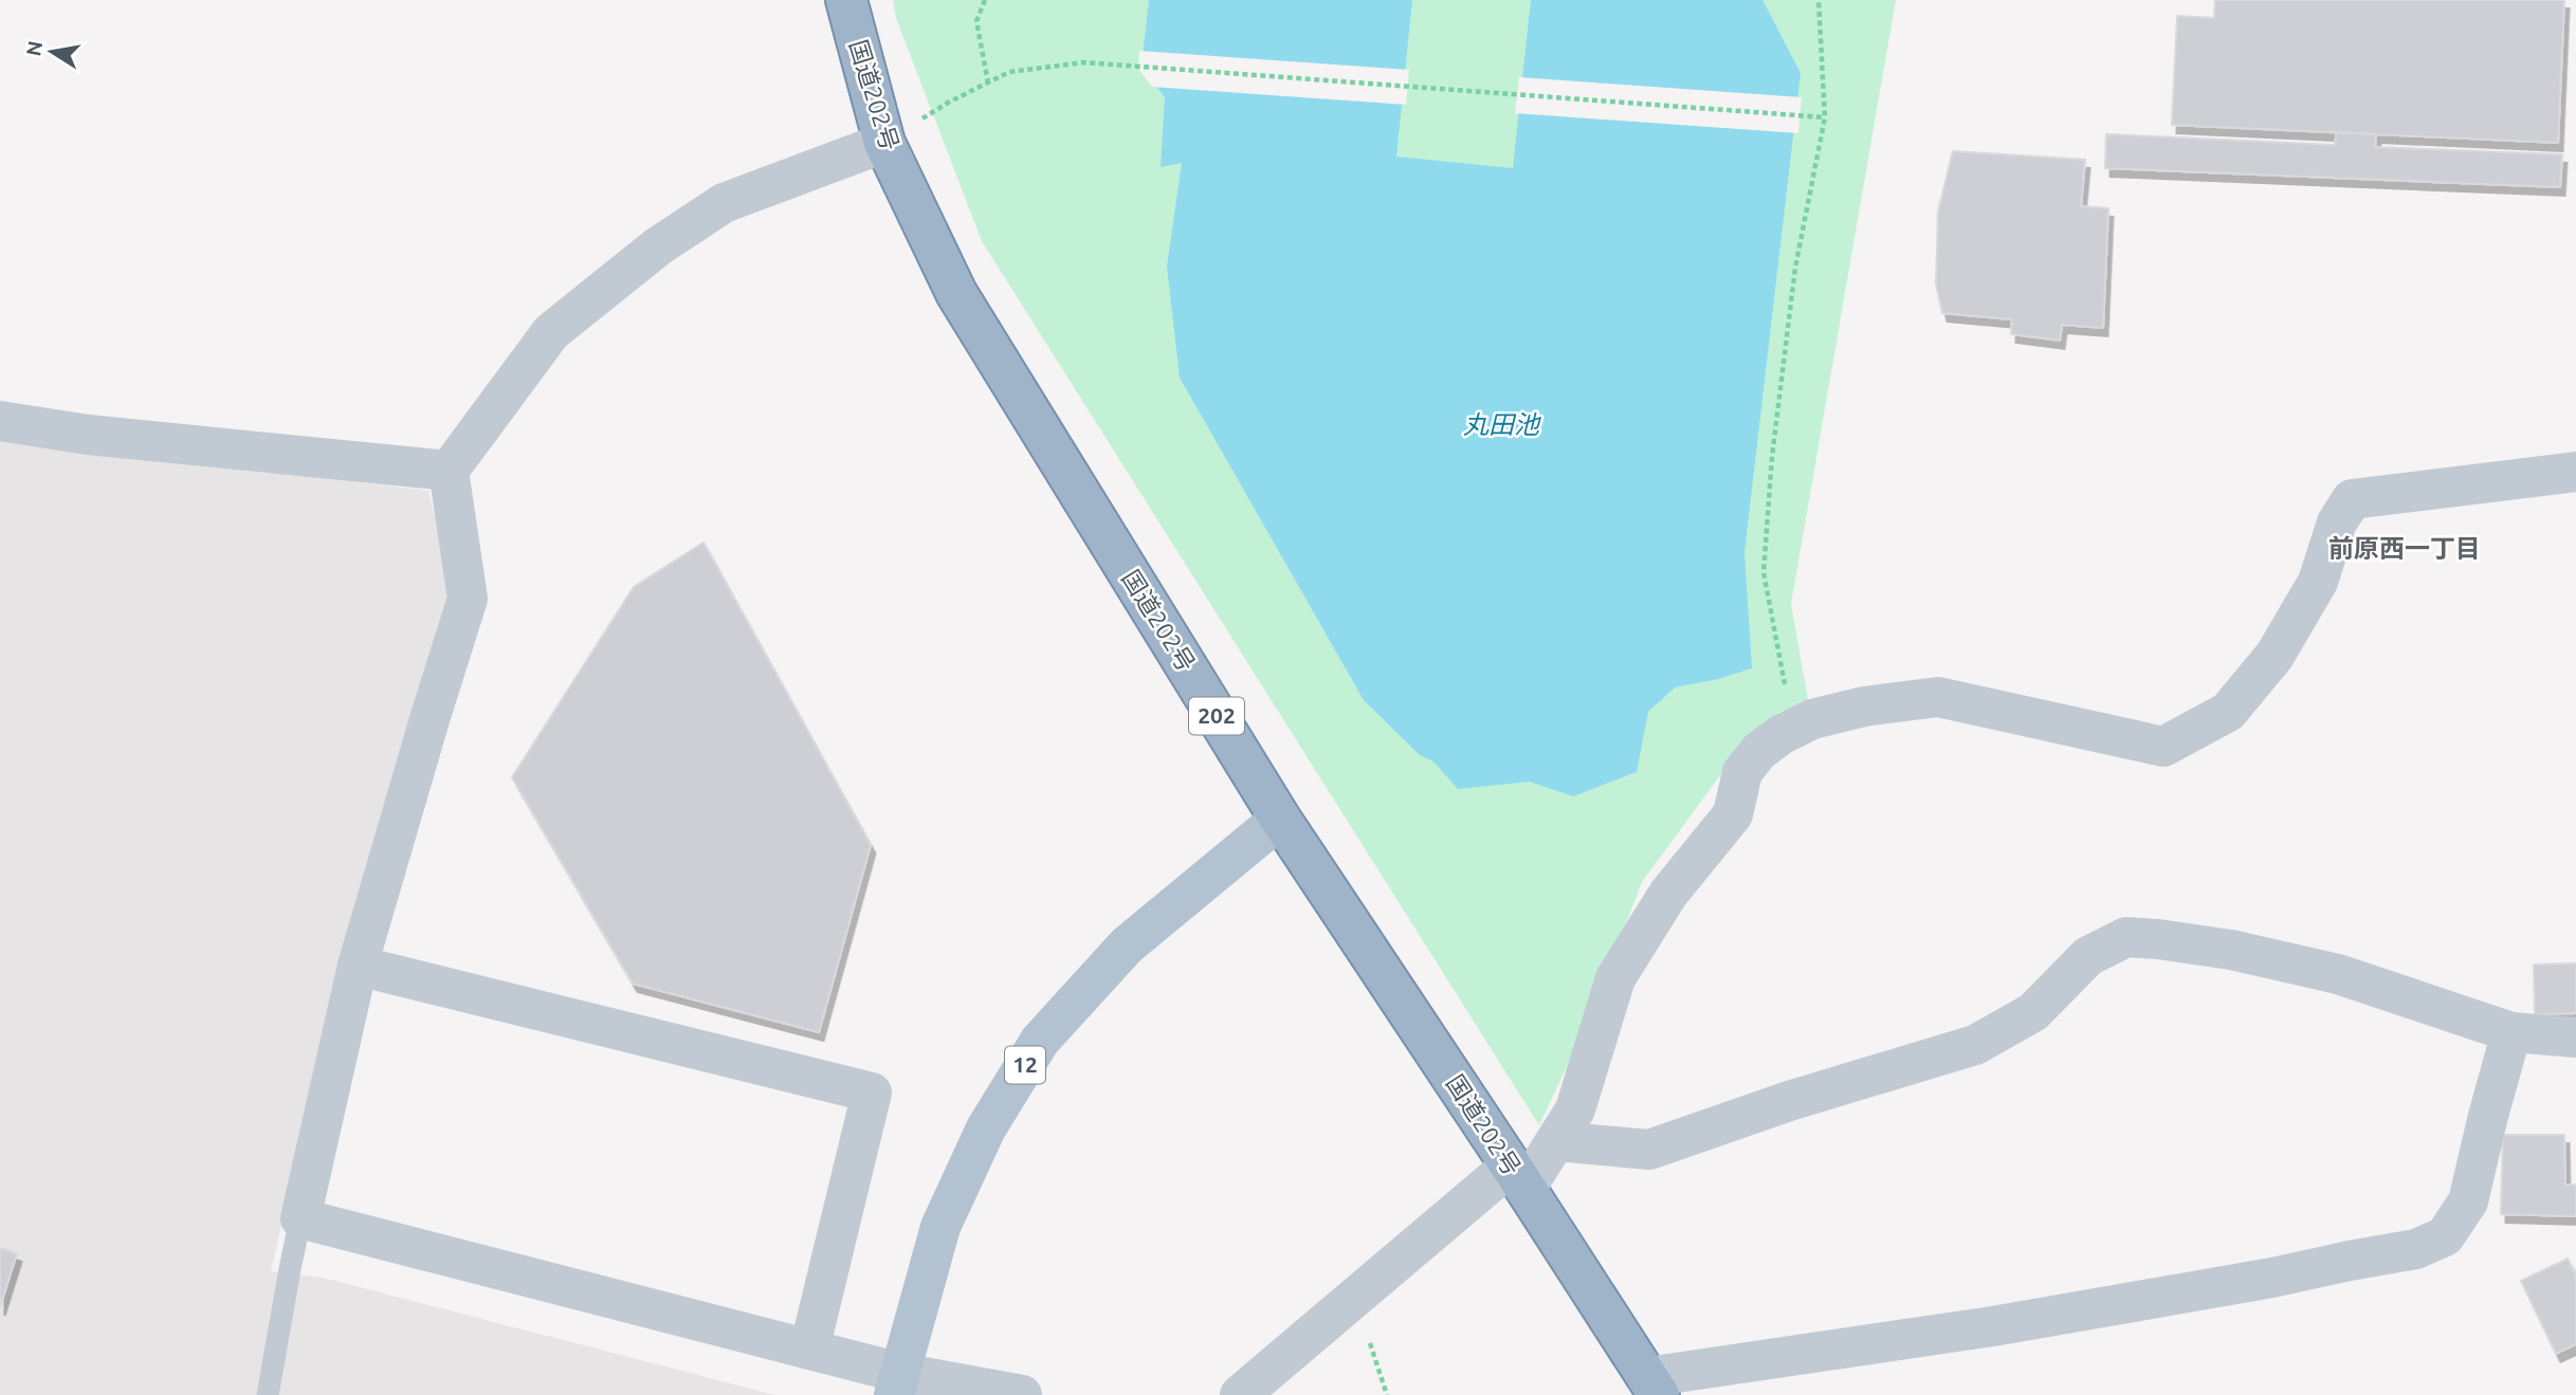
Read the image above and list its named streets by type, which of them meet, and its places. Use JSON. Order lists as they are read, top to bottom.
{
  "streets": {
    "highway": ["国道202号", "202"],
    "main road": ["12"]
  },
  "crossings": [
    ["国道202号", "12"]
  ],
  "districts": ["前原西一丁目"],
  "water": ["丸田池"],
  "north": "left"
}
